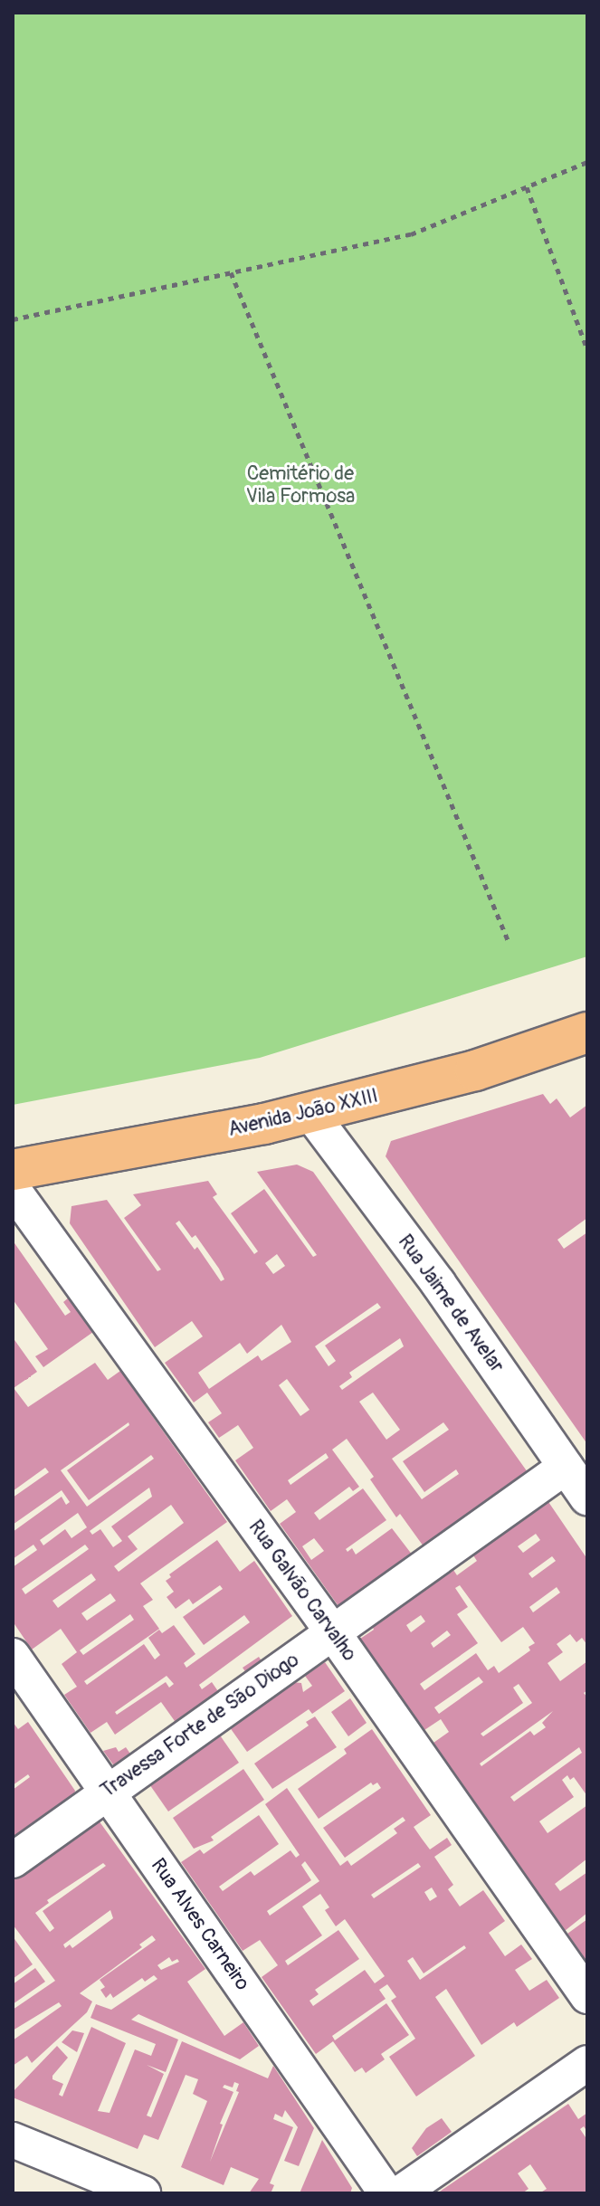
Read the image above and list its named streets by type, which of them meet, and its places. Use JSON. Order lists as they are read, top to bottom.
{
  "streets": {
    "main road": ["Avenida João XXIII"],
    "street": [
      "Rua Jaime de Avelar",
      "Rua Galvão Carvalho",
      "Travessa Forte de São Diogo",
      "Rua Alves Carneiro"
    ]
  },
  "crossings": [
    ["Avenida João XXIII", "Rua Jaime de Avelar"],
    ["Rua Jaime de Avelar", "Travessa Forte de São Diogo"],
    ["Rua Galvão Carvalho", "Travessa Forte de São Diogo"],
    ["Travessa Forte de São Diogo", "Rua Alves Carneiro"]
  ],
  "parks": ["Cemitério de Vila Formosa"]
}
